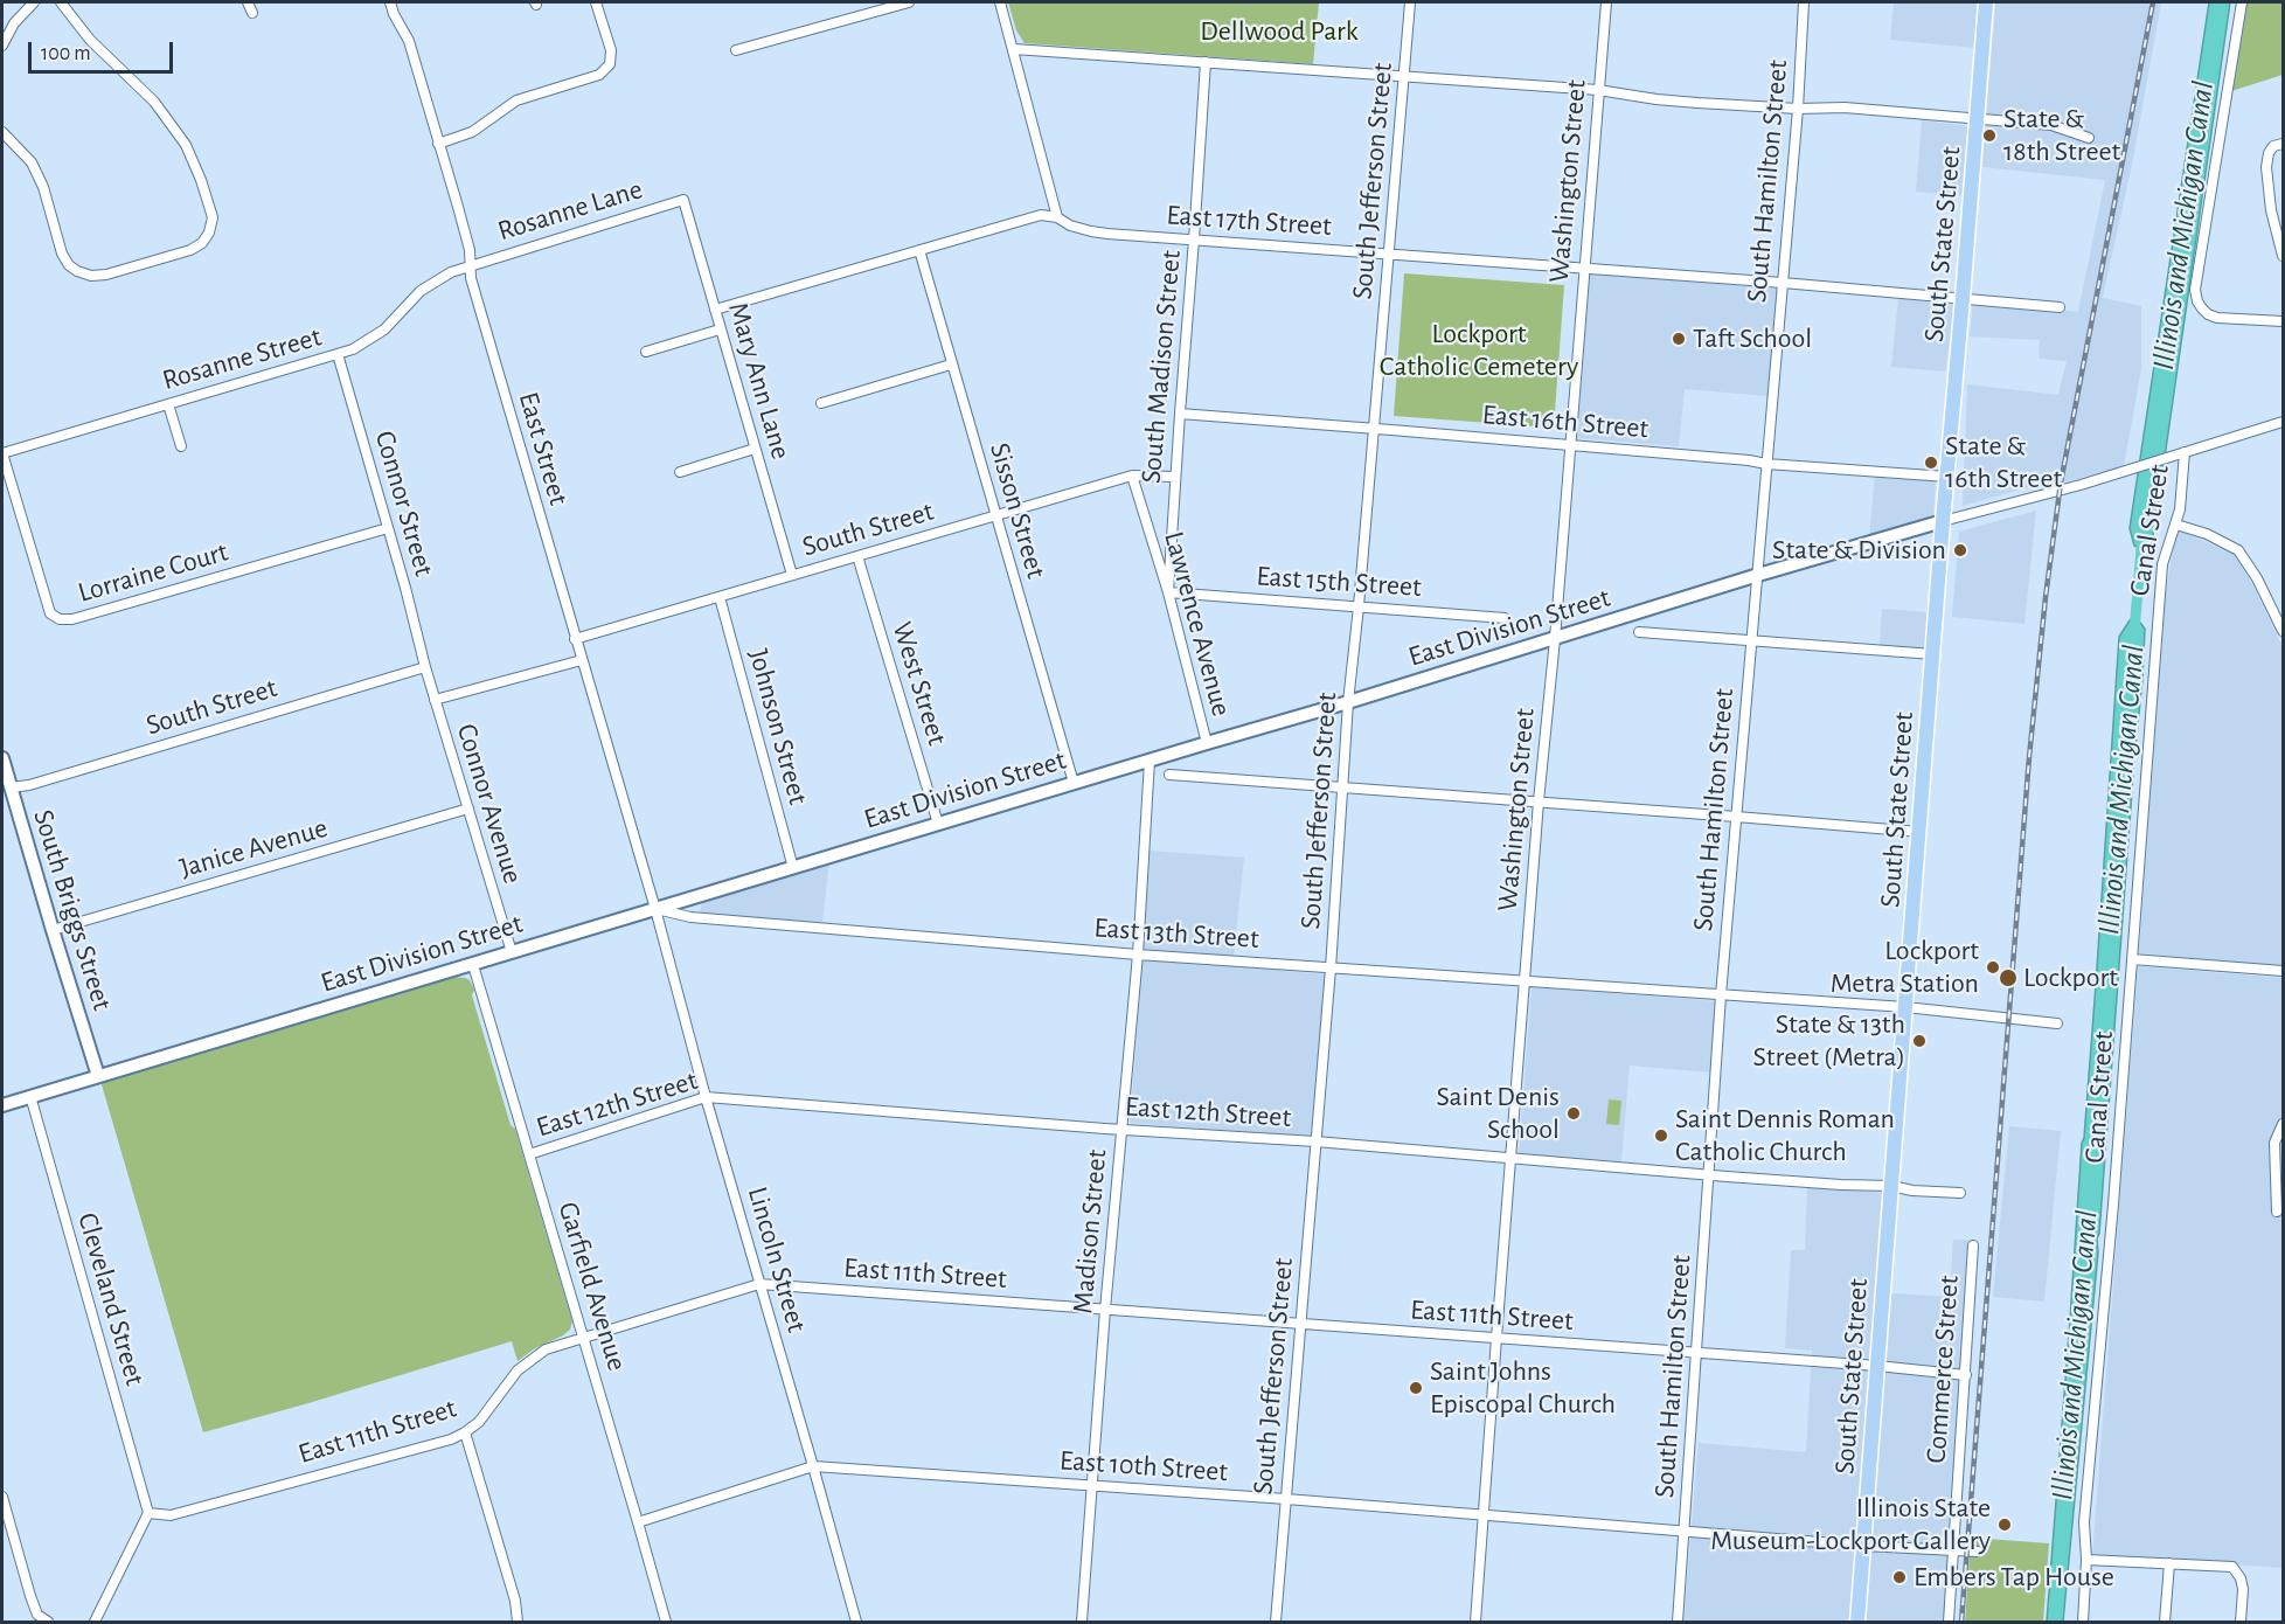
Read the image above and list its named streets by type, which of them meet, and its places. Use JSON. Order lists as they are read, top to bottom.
{
  "streets": {
    "main road": ["South State Street"],
    "street": [
      "South Jefferson Street",
      "Washington Street",
      "South Hamilton Street",
      "Rosanne Lane",
      "East 17th Street",
      "Rosanne Street",
      "South Madison Street",
      "Mary Ann Lane",
      "East 16th Street",
      "East Street",
      "Connor Street",
      "Sisson Street",
      "South Street",
      "Canal Street",
      "Lorraine Court",
      "East 15th Street",
      "Lawrence Avenue",
      "East Division Street",
      "West Street",
      "Johnson Street",
      "Connor Avenue",
      "Janice Avenue",
      "South Briggs Street",
      "East 13th Street",
      "East 12th Street",
      "Madison Street",
      "Lincoln Street",
      "East 11th Street",
      "Garfield Avenue",
      "Cleveland Street",
      "Commerce Street",
      "East 10th Street"
    ]
  },
  "crossings": [
    ["South Jefferson Street", "East 17th Street"],
    ["South Jefferson Street", "East 16th Street"],
    ["South Jefferson Street", "East 15th Street"],
    ["South Jefferson Street", "East Division Street"],
    ["South Jefferson Street", "East 13th Street"],
    ["South Jefferson Street", "East 12th Street"],
    ["South Jefferson Street", "East 11th Street"],
    ["South Jefferson Street", "East 10th Street"],
    ["Washington Street", "East 17th Street"],
    ["Washington Street", "East 16th Street"],
    ["Washington Street", "East Division Street"],
    ["Washington Street", "East 13th Street"],
    ["Washington Street", "East 12th Street"],
    ["Washington Street", "East 11th Street"],
    ["Washington Street", "East 10th Street"],
    ["South Hamilton Street", "East 17th Street"],
    ["South Hamilton Street", "East 16th Street"],
    ["South Hamilton Street", "East Division Street"],
    ["South Hamilton Street", "East 13th Street"],
    ["South Hamilton Street", "East 12th Street"],
    ["South Hamilton Street", "East 11th Street"],
    ["South Hamilton Street", "East 10th Street"],
    ["Rosanne Lane", "Rosanne Street"],
    ["Rosanne Lane", "Mary Ann Lane"],
    ["Rosanne Lane", "East Street"],
    ["East 17th Street", "South State Street"],
    ["East 17th Street", "South Madison Street"],
    ["East 17th Street", "Mary Ann Lane"],
    ["East 17th Street", "Sisson Street"],
    ["South State Street", "East 16th Street"],
    ["South State Street", "East Division Street"],
    ["South State Street", "East 13th Street"],
    ["South State Street", "East 12th Street"],
    ["South State Street", "East 11th Street"],
    ["South State Street", "East 10th Street"],
    ["Rosanne Street", "East Street"],
    ["Rosanne Street", "Connor Street"],
    ["Rosanne Street", "Lorraine Court"],
    ["South Madison Street", "East 16th Street"],
    ["South Madison Street", "South Street"],
    ["South Madison Street", "East 15th Street"],
    ["South Madison Street", "Lawrence Avenue"],
    ["Mary Ann Lane", "South Street"],
    ["East Street", "South Street"],
    ["East Street", "East Division Street"],
    ["East Street", "East 13th Street"],
    ["East Street", "Lincoln Street"],
    ["Connor Street", "South Street"],
    ["Connor Street", "Lorraine Court"],
    ["Connor Street", "Connor Avenue"],
    ["Sisson Street", "South Street"],
    ["Sisson Street", "East Division Street"],
    ["South Street", "Lawrence Avenue"],
    ["South Street", "West Street"],
    ["South Street", "Johnson Street"],
    ["South Street", "Connor Avenue"],
    ["South Street", "South Briggs Street"],
    ["East 15th Street", "Lawrence Avenue"],
    ["Lawrence Avenue", "East Division Street"],
    ["East Division Street", "West Street"],
    ["East Division Street", "Johnson Street"],
    ["East Division Street", "Connor Avenue"],
    ["East Division Street", "South Briggs Street"],
    ["East Division Street", "East 13th Street"],
    ["East Division Street", "Madison Street"],
    ["East Division Street", "Lincoln Street"],
    ["East Division Street", "Garfield Avenue"],
    ["East Division Street", "Cleveland Street"],
    ["Connor Avenue", "Janice Avenue"],
    ["Janice Avenue", "South Briggs Street"],
    ["East 13th Street", "Madison Street"],
    ["East 13th Street", "Lincoln Street"],
    ["East 12th Street", "Madison Street"],
    ["East 12th Street", "Lincoln Street"],
    ["East 12th Street", "Garfield Avenue"],
    ["Madison Street", "East 11th Street"],
    ["Madison Street", "East 10th Street"],
    ["Lincoln Street", "East 11th Street"],
    ["Lincoln Street", "East 10th Street"],
    ["East 11th Street", "Garfield Avenue"],
    ["East 11th Street", "Cleveland Street"],
    ["East 11th Street", "Commerce Street"],
    ["Garfield Avenue", "East 10th Street"],
    ["Commerce Street", "East 10th Street"]
  ],
  "water": ["Illinois and Michigan Canal"],
  "parks": ["Dellwood Park", "Lockport Catholic Cemetery"],
  "places": [
    "State & 18th Street",
    "Taft School",
    "State & 16th Street",
    "State & Division",
    "Lockport Metra Station",
    "Lockport",
    "State & 13th Street (Metra)",
    "Saint Denis School",
    "Saint Dennis Roman Catholic Church",
    "Saint Johns Episcopal Church",
    "Illinois State Museum-Lockport Gallery",
    "Embers Tap House"
  ],
  "scale_bar": "100 m"
}
